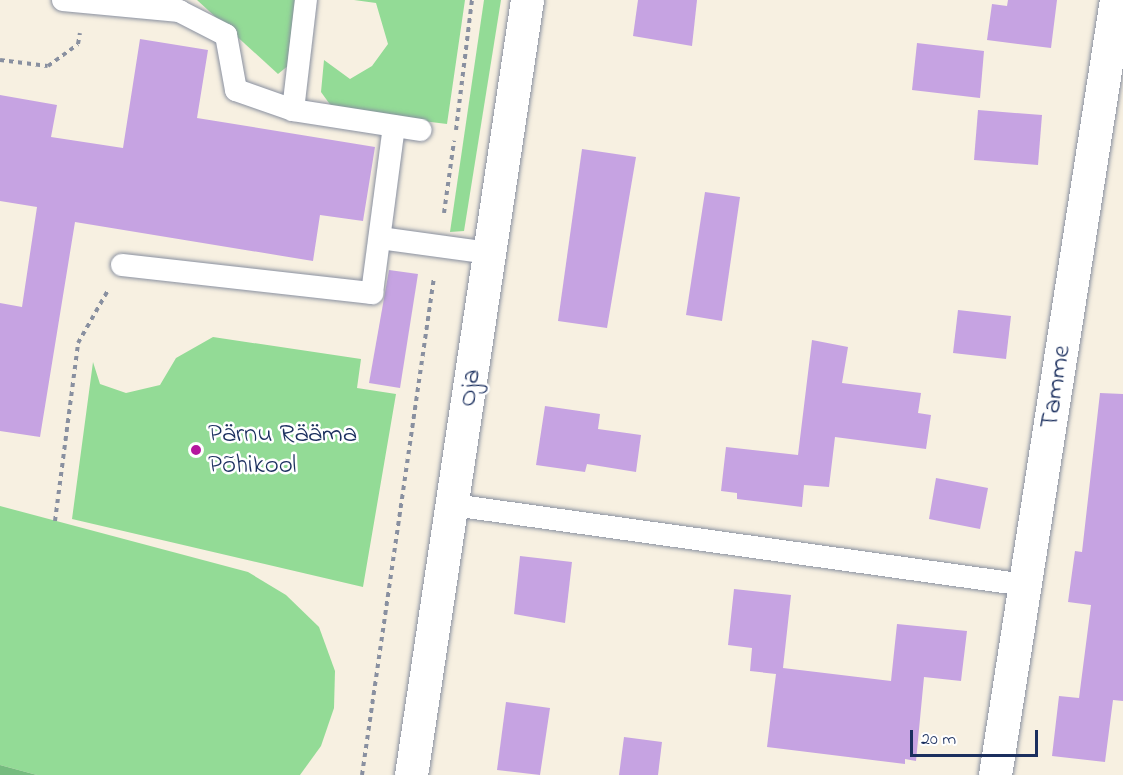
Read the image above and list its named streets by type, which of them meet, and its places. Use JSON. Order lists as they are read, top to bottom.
{
  "streets": {
    "street": ["Tamme", "Oja"]
  },
  "places": ["Pärnu Rääma Põhikool"],
  "scale_bar": "20 m"
}
